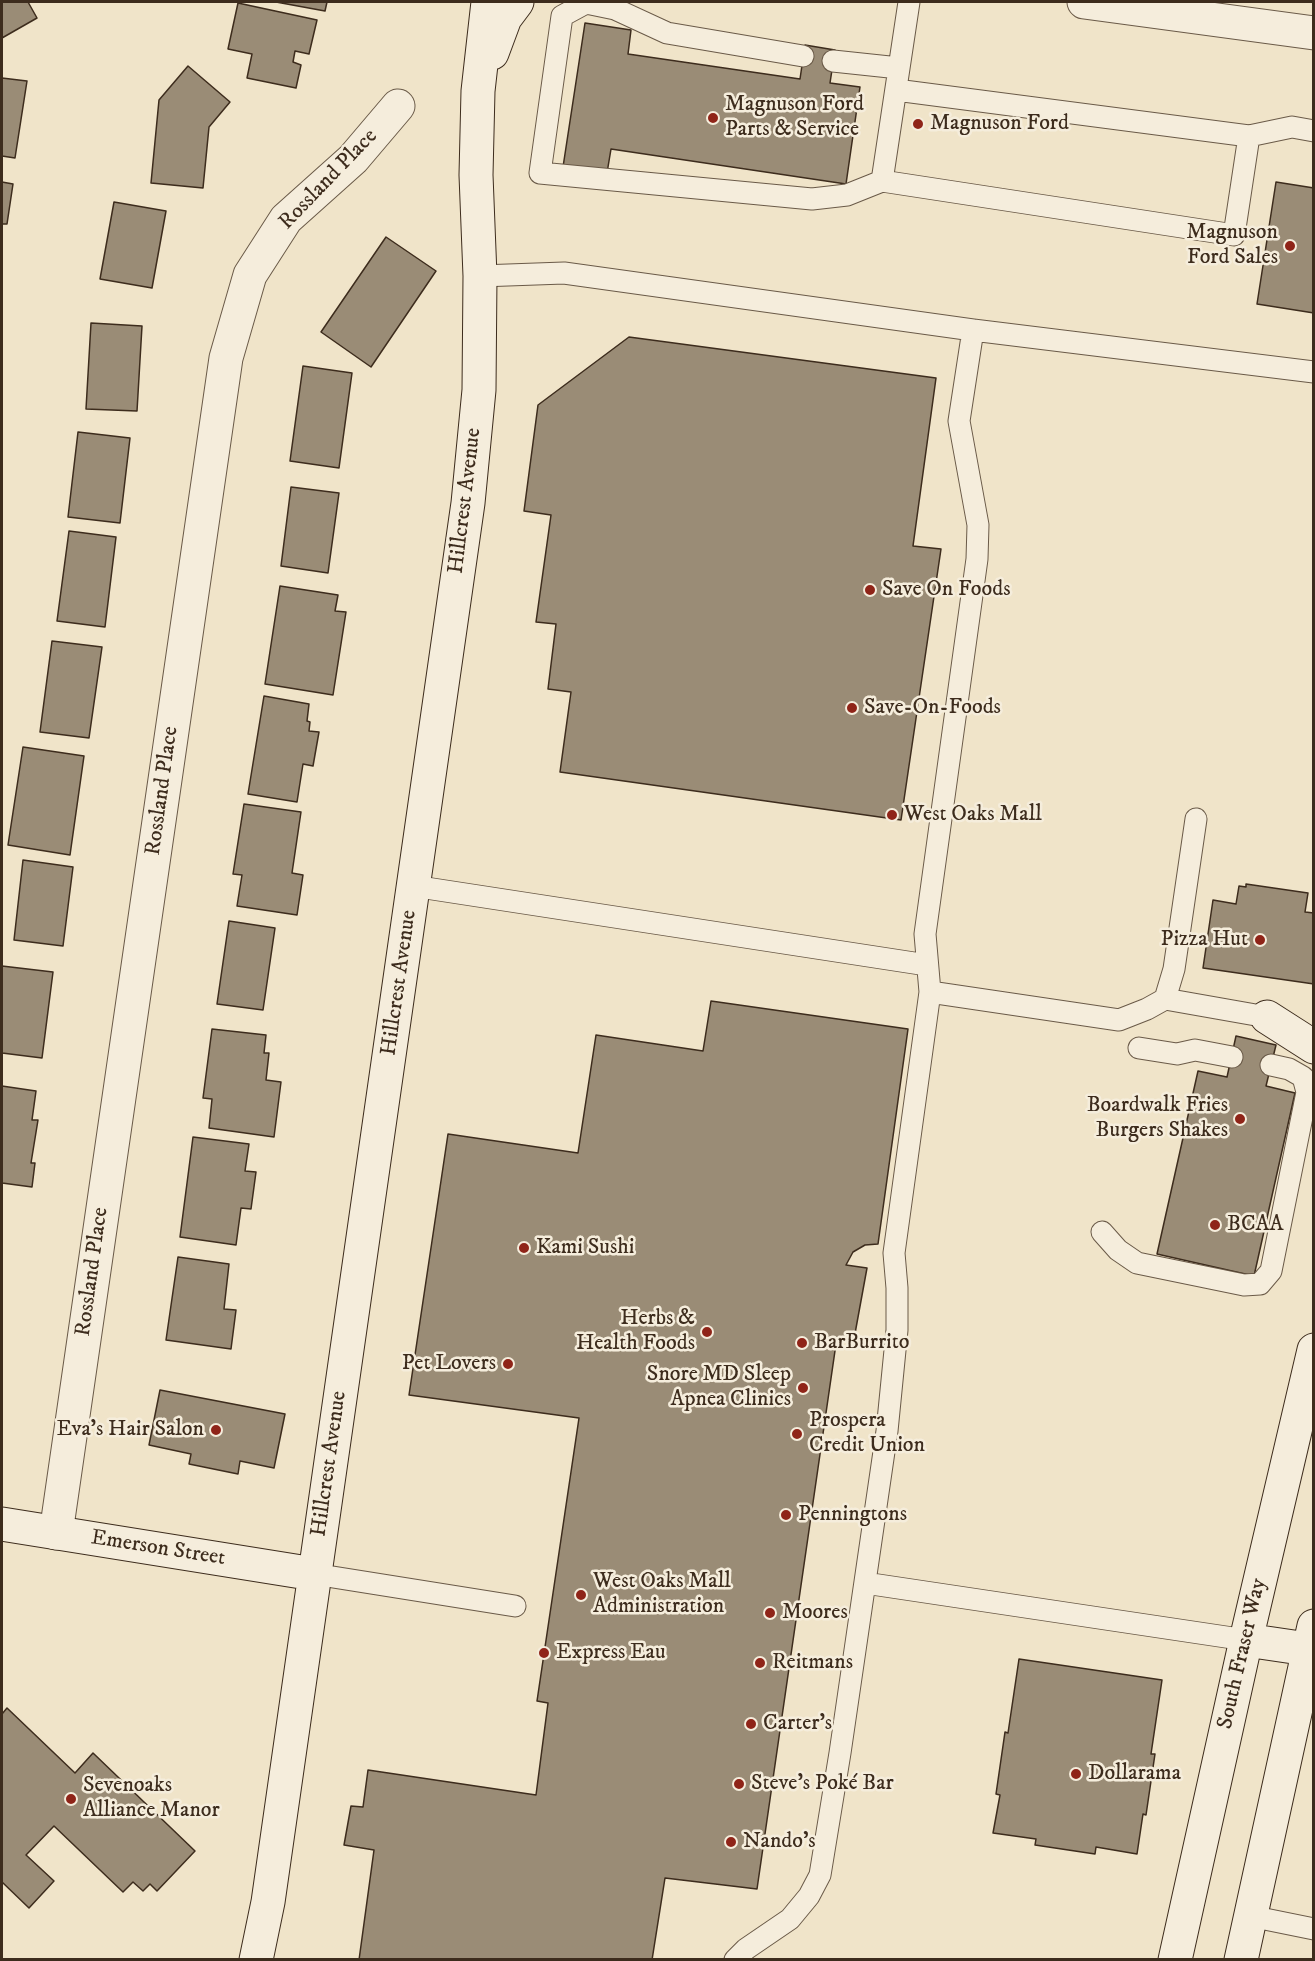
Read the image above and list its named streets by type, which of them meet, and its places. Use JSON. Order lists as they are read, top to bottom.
{
  "streets": {
    "street": [
      "Rossland Place",
      "Hillcrest Avenue",
      "Emerson Street",
      "South Fraser Way"
    ]
  },
  "crossings": [
    ["Rossland Place", "Emerson Street"],
    ["Hillcrest Avenue", "Emerson Street"]
  ],
  "places": [
    "Magnuson Ford Parts & Service",
    "Magnuson Ford",
    "Magnuson Ford Sales",
    "Save On Foods",
    "Save-On-Foods",
    "West Oaks Mall",
    "Pizza Hut",
    "Boardwalk Fries Burgers Shakes",
    "BCAA",
    "Kami Sushi",
    "Herbs & Health Foods",
    "BarBurrito",
    "Pet Lovers",
    "Snore MD Sleep Apnea Clinics",
    "Eva's Hair Salon",
    "Prospera Credit Union",
    "Penningtons",
    "West Oaks Mall Administration",
    "Moores",
    "Express Eau",
    "Reitmans",
    "Carter's",
    "Dollarama",
    "Steve's Poké Bar",
    "Sevenoaks Alliance Manor",
    "Nando's"
  ]
}
